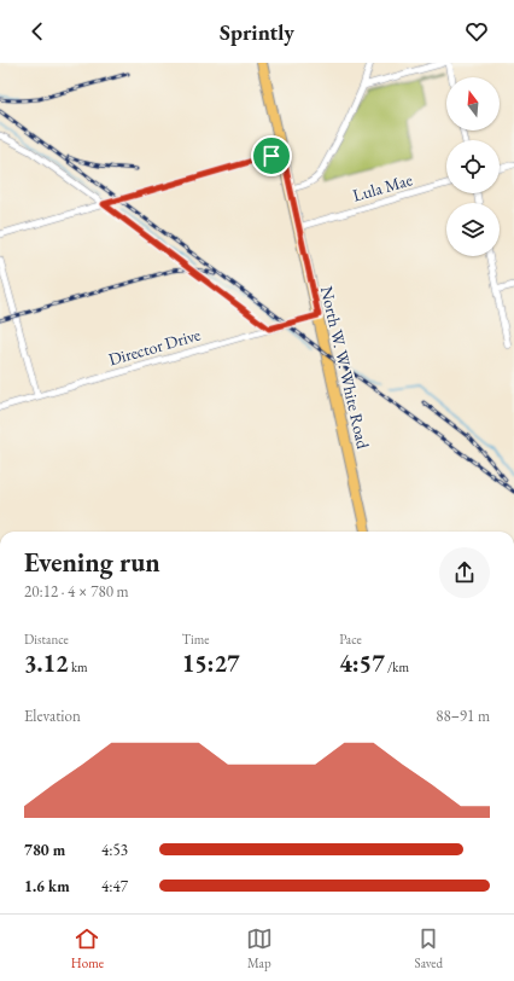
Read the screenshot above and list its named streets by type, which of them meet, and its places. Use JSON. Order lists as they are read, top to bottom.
{
  "streets": {
    "main road": ["North W. W. White Road"],
    "street": ["Lula Mae", "Director Drive"]
  },
  "crossings": [
    ["Lula Mae", "North W. W. White Road"],
    ["Director Drive", "North W. W. White Road"]
  ],
  "north": "top",
  "page": {
    "header": "Sprintly",
    "heading": ["Evening run", "20:12 · 4 × 780 m"],
    "stats": [
      ["Distance", "3.12 km"],
      ["Time", "15:27"],
      ["Pace", "4:57 /km"]
    ],
    "chart": ["Elevation", "88–91 m"],
    "list": [
      {
        "name": "780 m",
        "note": "4:53"
      },
      {
        "name": "1.6 km",
        "note": "4:47"
      }
    ],
    "tabs": ["Home", "Map", "Saved"]
  }
}
